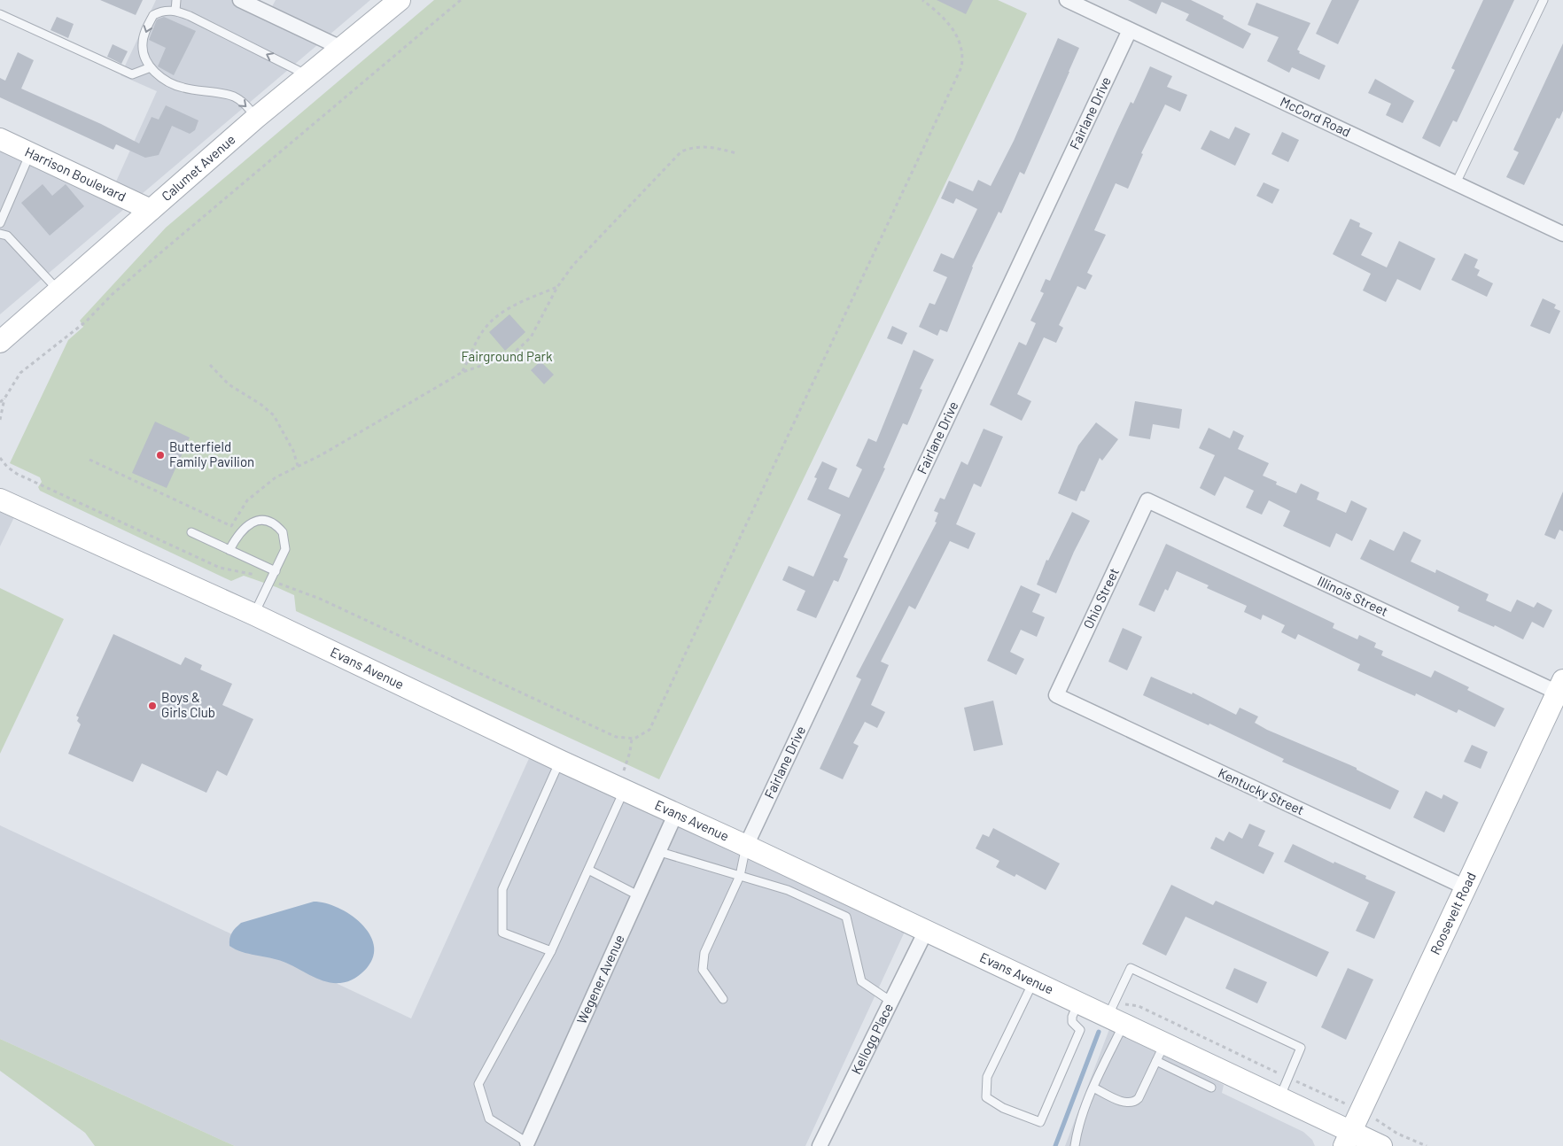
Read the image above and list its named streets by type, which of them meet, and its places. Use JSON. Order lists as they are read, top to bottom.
{
  "streets": {
    "street": [
      "Fairlane Drive",
      "McCord Road",
      "Calumet Avenue",
      "Harrison Boulevard",
      "Illinois Street",
      "Ohio Street",
      "Evans Avenue",
      "Kentucky Street",
      "Roosevelt Road",
      "Wegener Avenue",
      "Kellogg Place"
    ]
  },
  "crossings": [
    ["Fairlane Drive", "McCord Road"],
    ["Fairlane Drive", "Evans Avenue"],
    ["Calumet Avenue", "Harrison Boulevard"],
    ["Illinois Street", "Ohio Street"],
    ["Illinois Street", "Roosevelt Road"],
    ["Ohio Street", "Kentucky Street"],
    ["Evans Avenue", "Roosevelt Road"],
    ["Evans Avenue", "Wegener Avenue"],
    ["Evans Avenue", "Kellogg Place"],
    ["Kentucky Street", "Roosevelt Road"]
  ],
  "parks": ["Fairground Park"],
  "places": ["Butterfield Family Pavilion", "Boys & Girls Club"]
}
